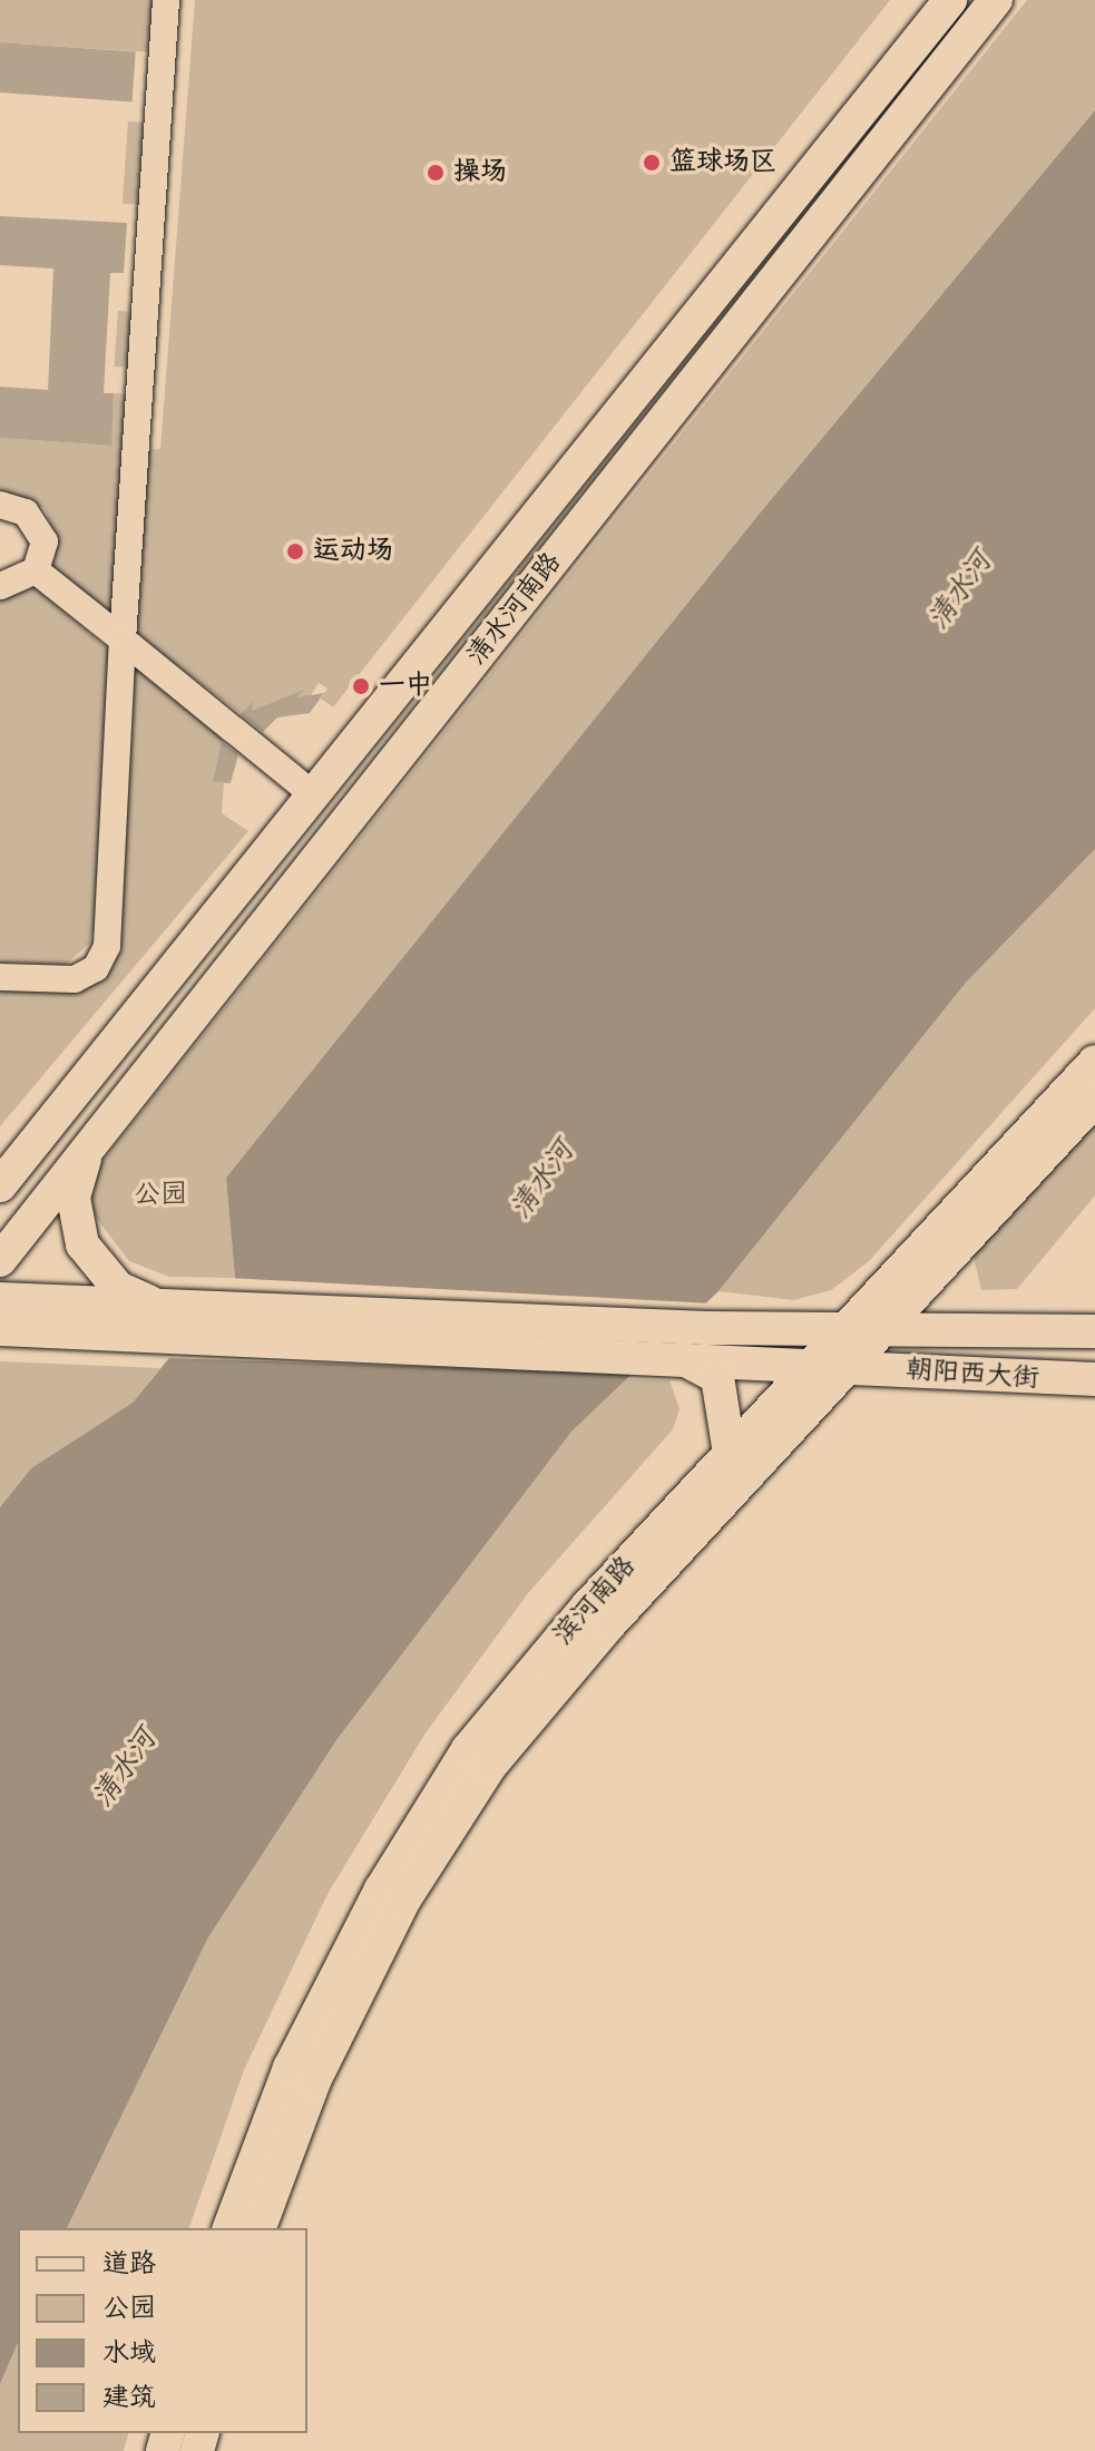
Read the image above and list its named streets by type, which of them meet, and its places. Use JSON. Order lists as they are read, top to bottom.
{
  "streets": {
    "main road": ["清水河南路", "朝阳西大街", "滨河南路"]
  },
  "crossings": [
    ["朝阳西大街", "滨河南路"]
  ],
  "water": ["清水河"],
  "parks": ["公园"],
  "places": [
    "篮球场区",
    "操场",
    "运动场",
    "一中"
  ],
  "legend": [
    "道路",
    "公园",
    "水域",
    "建筑"
  ]
}
